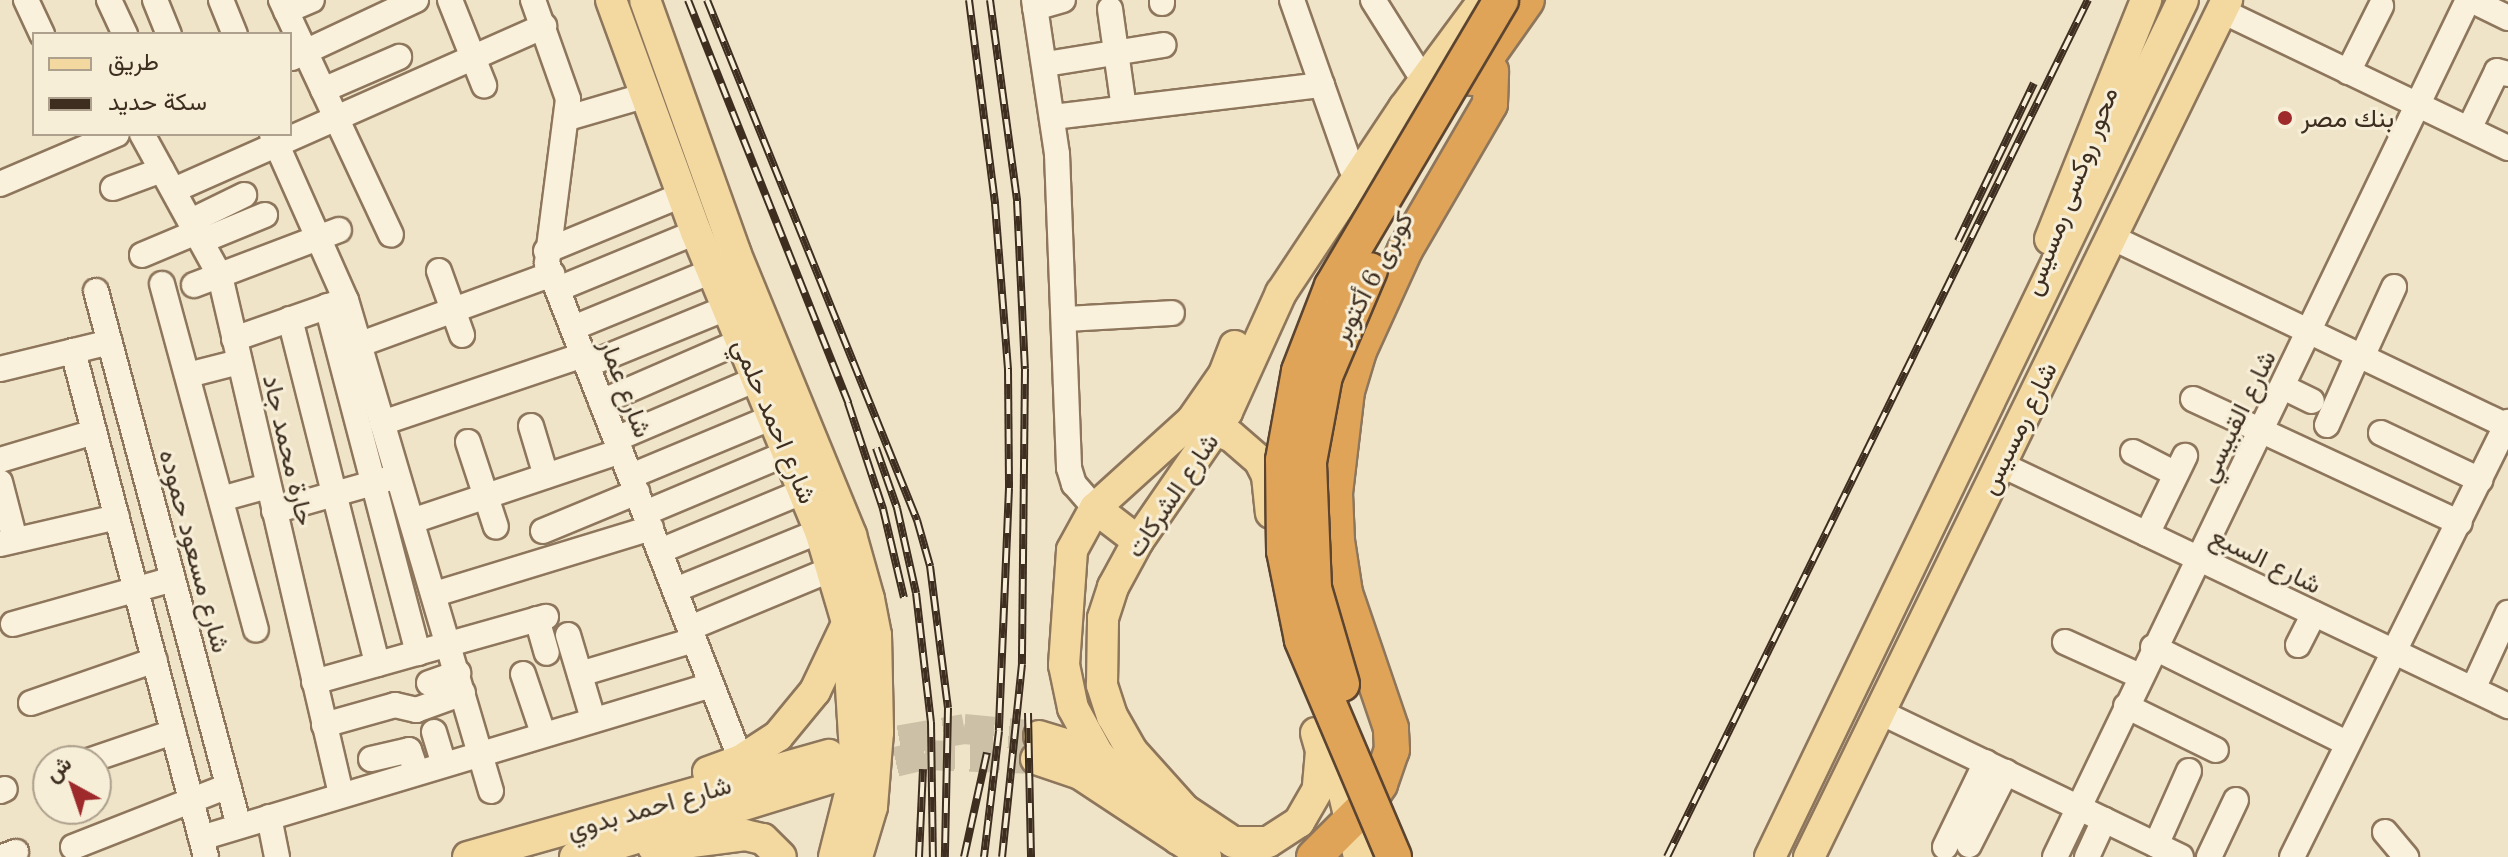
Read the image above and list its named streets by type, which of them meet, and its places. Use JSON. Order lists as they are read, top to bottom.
{
  "streets": {
    "highway": ["كوبرى 6 أكتوبر"],
    "main road": [
      "محور روكسى رمسيس",
      "شارع احمد حلمي",
      "شارع رمسيس",
      "شارع الشركات",
      "شارع احمد بدوي"
    ],
    "street": [
      "شارع عمار",
      "شارع القبيسي",
      "حارة محمد جاد",
      "شارع مسعود حموده",
      "شارع السبع"
    ]
  },
  "crossings": [
    ["محور روكسى رمسيس", "شارع رمسيس"],
    ["شارع القبيسي", "شارع السبع"],
    ["شارع رمسيس", "شارع السبع"]
  ],
  "places": ["بنك مصر"],
  "legend": ["طريق", "سكة حديد"],
  "north": "top left"
}
